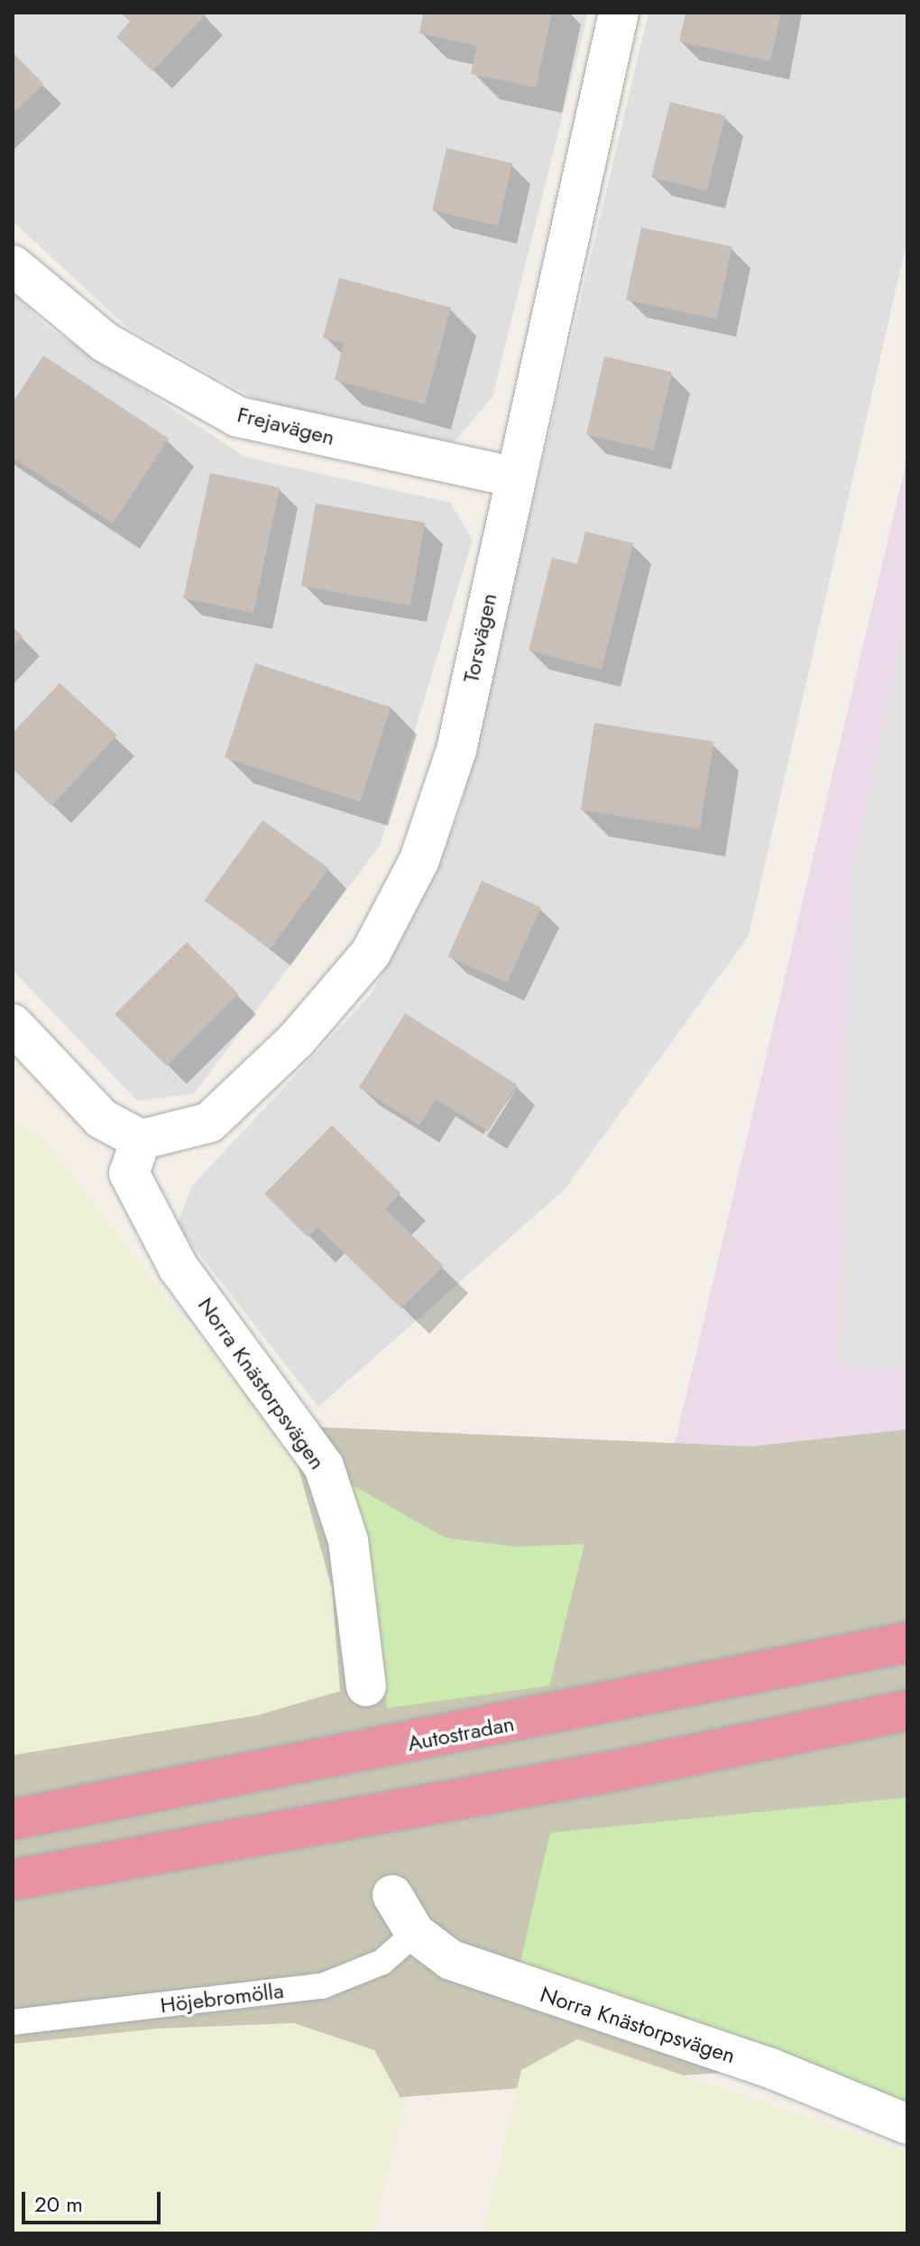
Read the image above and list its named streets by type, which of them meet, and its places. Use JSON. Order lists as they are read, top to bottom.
{
  "streets": {
    "highway": ["Autostradan"],
    "street": ["Frejavägen", "Torsvägen", "Norra Knästorpsvägen"],
    "lane": ["Höjebromölla"]
  },
  "crossings": [
    ["Frejavägen", "Torsvägen"],
    ["Torsvägen", "Norra Knästorpsvägen"],
    ["Norra Knästorpsvägen", "Höjebromölla"]
  ],
  "scale_bar": "20 m"
}
